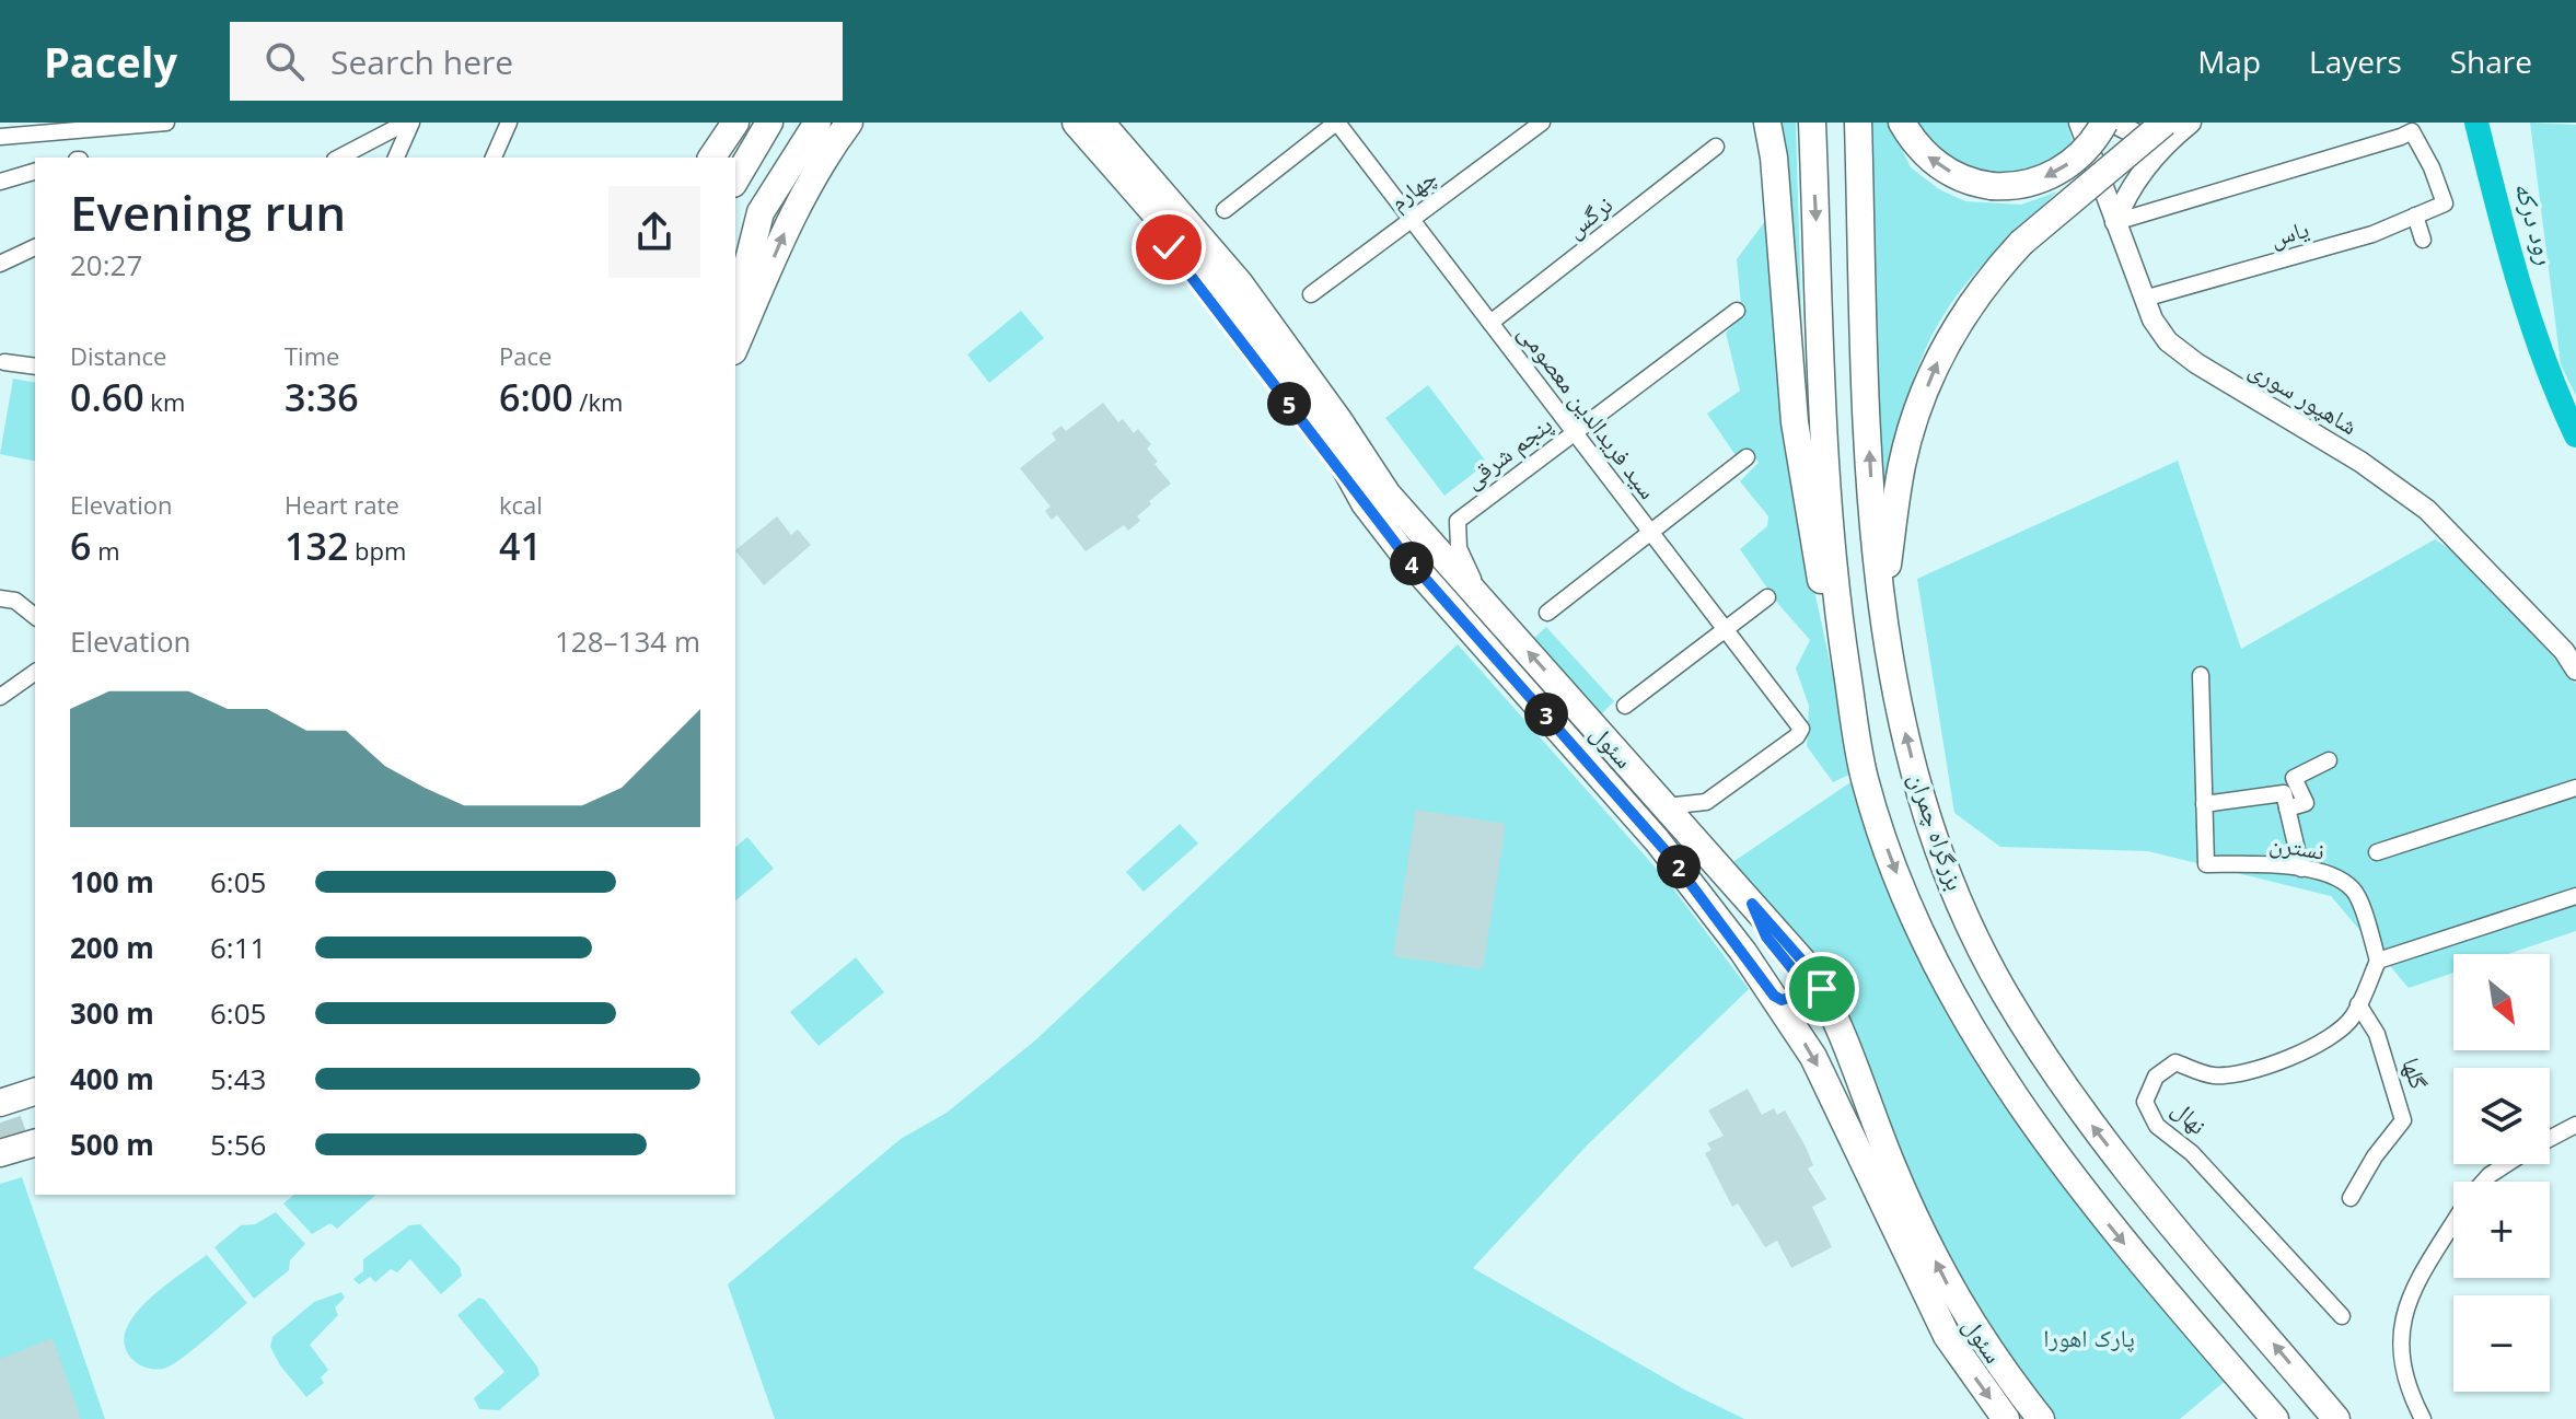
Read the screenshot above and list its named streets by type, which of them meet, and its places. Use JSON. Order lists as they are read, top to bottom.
{
  "streets": {
    "main road": ["سئول", "بزرگراه چمران"],
    "street": [
      "چهارم",
      "نرگس",
      "یاس",
      "شاهپور سوری",
      "سید فریدالدین معصومی",
      "پنجم شرقی",
      "نسترن",
      "گلها",
      "نهال"
    ]
  },
  "crossings": [
    ["چهارم", "سید فریدالدین معصومی"],
    ["نرگس", "سید فریدالدین معصومی"],
    ["یاس", "شاهپور سوری"],
    ["سید فریدالدین معصومی", "پنجم شرقی"],
    ["سید فریدالدین معصومی", "سئول"],
    ["پنجم شرقی", "سئول"],
    ["نسترن", "نهال"],
    ["گلها", "نهال"]
  ],
  "water": ["رود درکه"],
  "parks": ["پارک اهورا"],
  "north": "bottom right",
  "page": {
    "header": "Pacely",
    "search": "Search here",
    "nav": ["Map", "Layers", "Share"],
    "heading": ["Evening run", "20:27"],
    "stats": [
      ["Distance", "0.60 km"],
      ["Time", "3:36"],
      ["Pace", "6:00 /km"],
      ["Elevation", "6 m"],
      ["Heart rate", "132 bpm"],
      ["kcal", "41"]
    ],
    "pins": [
      "5",
      "4",
      "3",
      "2"
    ],
    "chart": ["Elevation", "128–134 m"],
    "list": [
      {
        "name": "100 m",
        "note": "6:05"
      },
      {
        "name": "200 m",
        "note": "6:11"
      },
      {
        "name": "300 m",
        "note": "6:05"
      },
      {
        "name": "400 m",
        "note": "5:43"
      },
      {
        "name": "500 m",
        "note": "5:56"
      }
    ],
    "map_buttons": ["+", "−"]
  }
}
